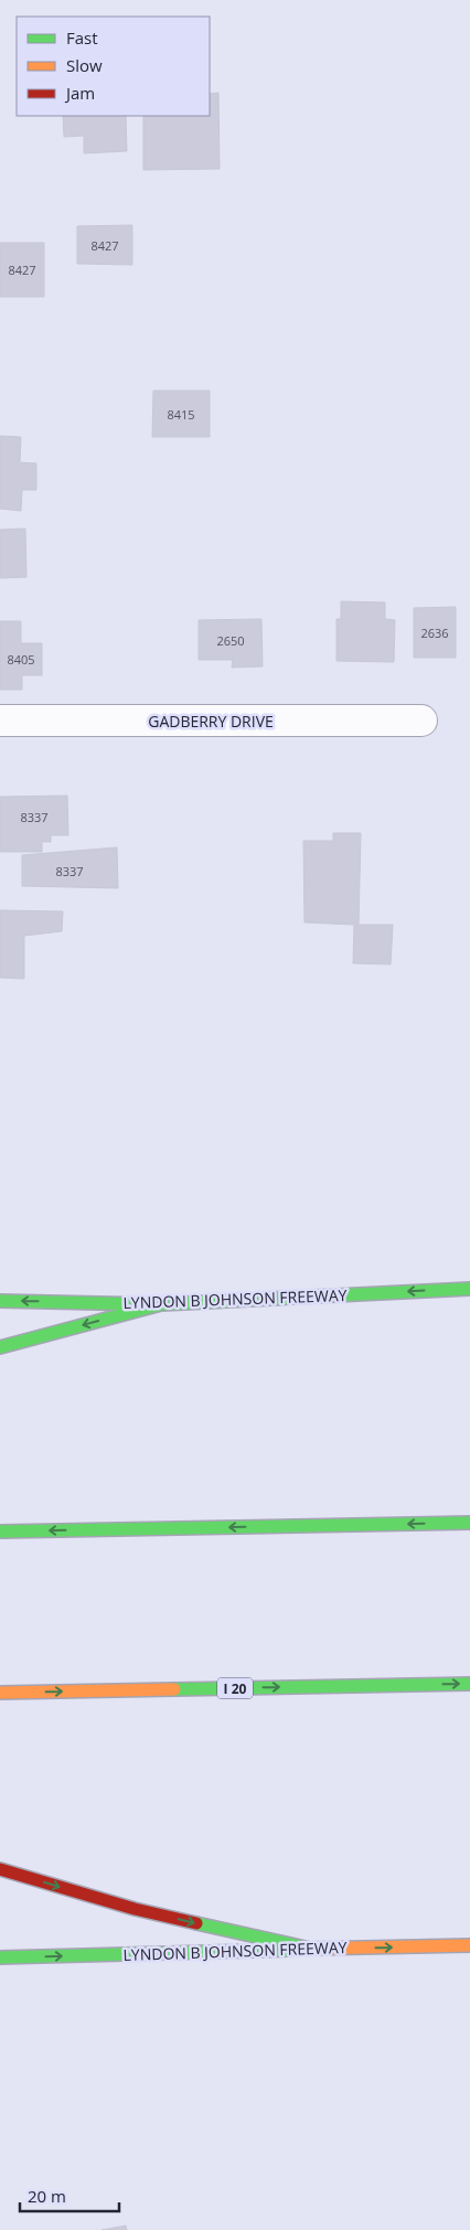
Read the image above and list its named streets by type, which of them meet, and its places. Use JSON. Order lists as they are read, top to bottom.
{
  "streets": {
    "main road": ["LYNDON B JOHNSON FREEWAY", "I 20"],
    "street": ["GADBERRY DRIVE"]
  },
  "house_numbers": [
    "8427",
    "8427",
    "8415",
    "2636",
    "2650",
    "8405",
    "8337",
    "8337"
  ],
  "legend": ["Fast", "Slow", "Jam"],
  "scale_bar": "20 m"
}
